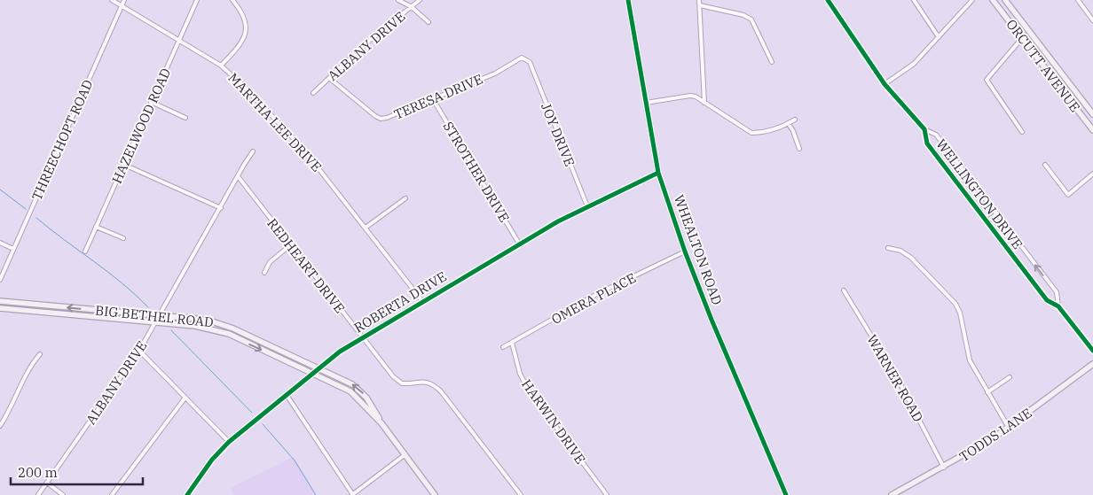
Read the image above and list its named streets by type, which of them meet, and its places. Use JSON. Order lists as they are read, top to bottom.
{
  "streets": {
    "main road": ["ORCUTT AVENUE", "BIG BETHEL ROAD", "TODDS LANE"],
    "street": [
      "ALBANY DRIVE",
      "TERESA DRIVE",
      "MARTHA LEE DRIVE",
      "HAZELWOOD ROAD",
      "JOY DRIVE",
      "THREECHOPT ROAD",
      "STROTHER DRIVE",
      "WELLINGTON DRIVE",
      "WHEALTON ROAD",
      "REDHEART DRIVE",
      "OMERA PLACE",
      "ROBERTA DRIVE",
      "WARNER ROAD",
      "HARWIN DRIVE"
    ]
  },
  "crossings": [
    ["ALBANY DRIVE", "TERESA DRIVE"],
    ["ALBANY DRIVE", "REDHEART DRIVE"],
    ["ALBANY DRIVE", "BIG BETHEL ROAD"],
    ["TERESA DRIVE", "JOY DRIVE"],
    ["TERESA DRIVE", "STROTHER DRIVE"],
    ["MARTHA LEE DRIVE", "HAZELWOOD ROAD"],
    ["MARTHA LEE DRIVE", "THREECHOPT ROAD"],
    ["MARTHA LEE DRIVE", "ROBERTA DRIVE"],
    ["JOY DRIVE", "ROBERTA DRIVE"],
    ["STROTHER DRIVE", "ROBERTA DRIVE"],
    ["WHEALTON ROAD", "OMERA PLACE"],
    ["WHEALTON ROAD", "ROBERTA DRIVE"],
    ["REDHEART DRIVE", "ROBERTA DRIVE"],
    ["OMERA PLACE", "HARWIN DRIVE"],
    ["ROBERTA DRIVE", "BIG BETHEL ROAD"],
    ["WARNER ROAD", "TODDS LANE"]
  ],
  "scale_bar": "200 m"
}
